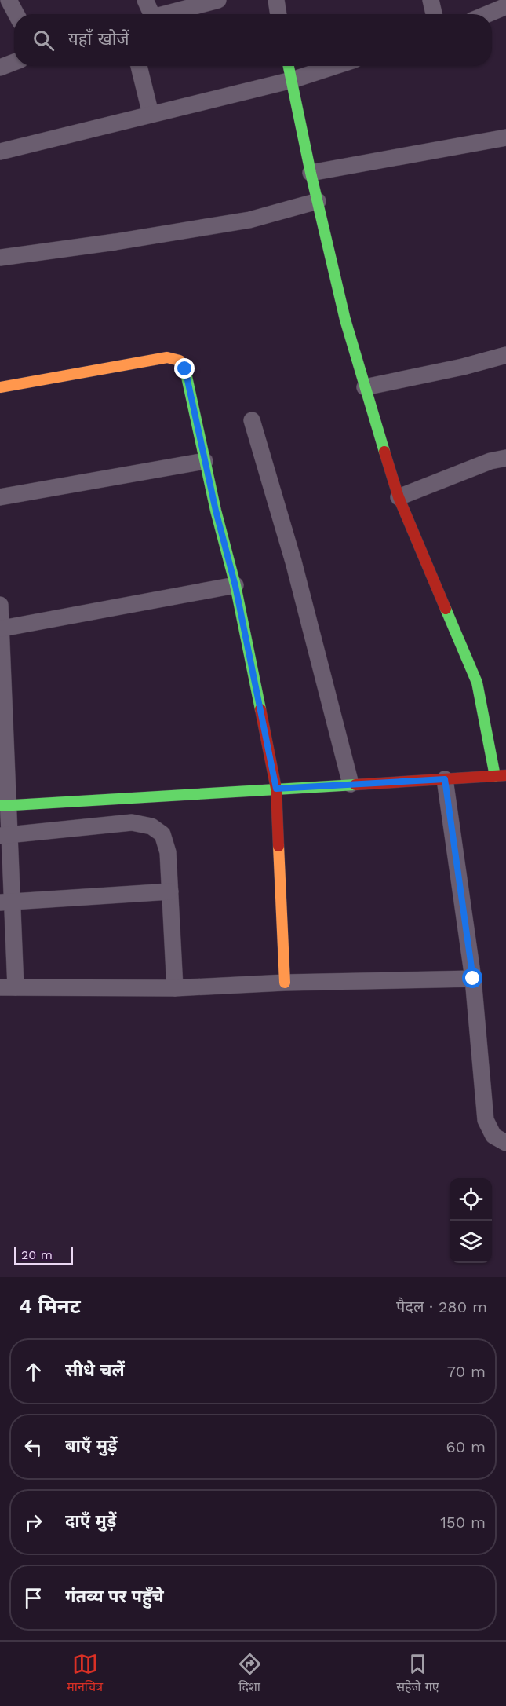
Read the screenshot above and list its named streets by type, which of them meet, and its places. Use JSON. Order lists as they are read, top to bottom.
{
  "scale_bar": "20 m",
  "page": {
    "search": "यहाँ खोजें",
    "scale": "20 m",
    "heading": ["4 मिनट", "पैदल · 280 m"],
    "list": [
      ["सीधे चलें", "70 m"],
      ["बाएँ मुड़ें", "60 m"],
      ["दाएँ मुड़ें", "150 m"],
      "गंतव्य पर पहुँचे"
    ],
    "nav": ["मानचित्र", "दिशा", "सहेजे गए"]
  }
}
